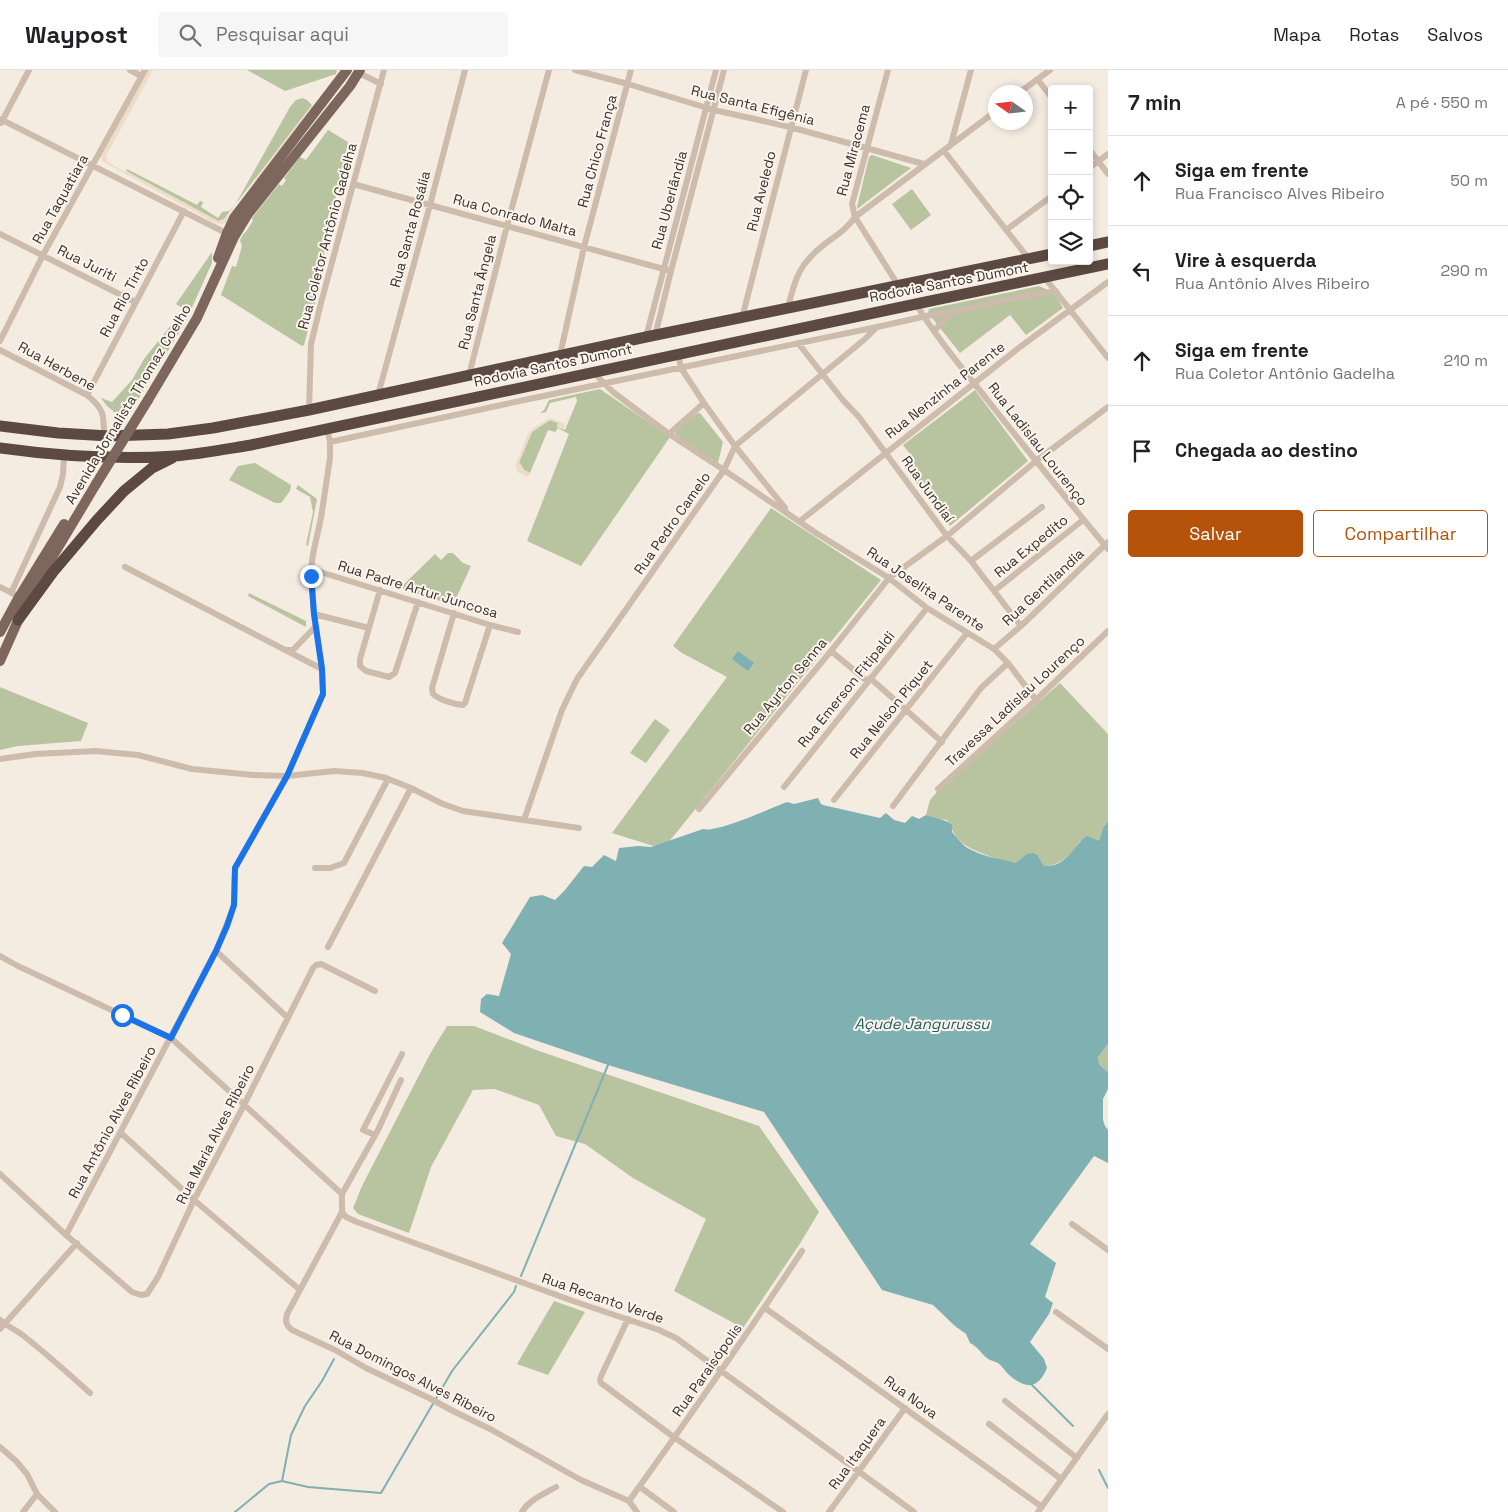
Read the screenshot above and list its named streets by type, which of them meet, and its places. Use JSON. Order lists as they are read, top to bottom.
{
  "streets": {
    "highway": ["Rodovia Santos Dumont"],
    "main road": ["Avenida Jornalista Thomaz Coelho"],
    "street": [
      "Rua Santa Efigênia",
      "Rua Miracema",
      "Rua Chico França",
      "Rua Aveledo",
      "Rua Taquatiara",
      "Rua Uberlândia",
      "Rua Conrado Malta",
      "Rua Santa Rosália",
      "Rua Coletor Antônio Gadelha",
      "Rua Juriti",
      "Rua Santa Ângela",
      "Rua Rio Tinto",
      "Rua Herbene",
      "Rua Nenzinha Parente",
      "Rua Ladislau Lourenço",
      "Rua Jundiaí",
      "Rua Pedro Camelo",
      "Rua Expedito",
      "Rua Gentilandia",
      "Rua Padre Artur Juncosa",
      "Rua Joselita Parente",
      "Rua Ayrton Senna",
      "Rua Emerson Fitipaldi",
      "Travessa Ladislau Lourenço",
      "Rua Nelson Piquet",
      "Rua Antônio Alves Ribeiro",
      "Rua Maria Alves Ribeiro",
      "Rua Recanto Verde",
      "Rua Paraisópolis",
      "Rua Domingos Alves Ribeiro",
      "Rua Nova",
      "Rua Itaquera"
    ]
  },
  "crossings": [
    ["Rua Santa Efigênia", "Rua Miracema"],
    ["Rua Santa Efigênia", "Rua Chico França"],
    ["Rua Santa Efigênia", "Rua Aveledo"],
    ["Rua Santa Efigênia", "Rua Uberlândia"],
    ["Rua Miracema", "Rodovia Santos Dumont"],
    ["Rua Chico França", "Rua Conrado Malta"],
    ["Rua Chico França", "Rodovia Santos Dumont"],
    ["Rua Aveledo", "Rodovia Santos Dumont"],
    ["Rua Taquatiara", "Rua Juriti"],
    ["Rua Uberlândia", "Rua Conrado Malta"],
    ["Rua Uberlândia", "Rodovia Santos Dumont"],
    ["Rua Conrado Malta", "Rua Santa Rosália"],
    ["Rua Conrado Malta", "Rua Coletor Antônio Gadelha"],
    ["Rua Conrado Malta", "Rua Santa Ângela"],
    ["Rua Santa Rosália", "Rodovia Santos Dumont"],
    ["Rua Coletor Antônio Gadelha", "Rodovia Santos Dumont"],
    ["Rua Juriti", "Rua Rio Tinto"],
    ["Rodovia Santos Dumont", "Rua Santa Ângela"],
    ["Rodovia Santos Dumont", "Rua Herbene"],
    ["Rodovia Santos Dumont", "Rua Ladislau Lourenço"],
    ["Rodovia Santos Dumont", "Rua Joselita Parente"],
    ["Rua Rio Tinto", "Rua Herbene"],
    ["Rua Nenzinha Parente", "Rua Ladislau Lourenço"],
    ["Rua Nenzinha Parente", "Rua Jundiaí"],
    ["Rua Nenzinha Parente", "Rua Joselita Parente"],
    ["Rua Ladislau Lourenço", "Rua Pedro Camelo"],
    ["Rua Ladislau Lourenço", "Rua Expedito"],
    ["Rua Ladislau Lourenço", "Rua Gentilandia"],
    ["Rua Ladislau Lourenço", "Rua Ayrton Senna"],
    ["Rua Jundiaí", "Rua Pedro Camelo"],
    ["Rua Jundiaí", "Rua Expedito"],
    ["Rua Jundiaí", "Rua Gentilandia"],
    ["Rua Jundiaí", "Rua Ayrton Senna"],
    ["Rua Pedro Camelo", "Rua Joselita Parente"],
    ["Rua Gentilandia", "Rua Joselita Parente"],
    ["Rua Joselita Parente", "Rua Ayrton Senna"],
    ["Rua Joselita Parente", "Rua Emerson Fitipaldi"],
    ["Rua Joselita Parente", "Travessa Ladislau Lourenço"],
    ["Rua Joselita Parente", "Rua Nelson Piquet"],
    ["Rua Recanto Verde", "Rua Paraisópolis"],
    ["Rua Recanto Verde", "Rua Domingos Alves Ribeiro"],
    ["Rua Recanto Verde", "Rua Itaquera"],
    ["Rua Paraisópolis", "Rua Domingos Alves Ribeiro"],
    ["Rua Paraisópolis", "Rua Nova"],
    ["Rua Nova", "Rua Itaquera"]
  ],
  "water": ["Açude Jangurussu"],
  "north": "left",
  "page": {
    "header": "Waypost",
    "search": "Pesquisar aqui",
    "nav": ["Mapa", "Rotas", "Salvos"],
    "heading": ["7 min", "A pé · 550 m"],
    "map_buttons": ["+", "−"],
    "list": [
      ["Siga em frente", "Rua Francisco Alves Ribeiro", "50 m"],
      ["Vire à esquerda", "Rua Antônio Alves Ribeiro", "290 m"],
      ["Siga em frente", "Rua Coletor Antônio Gadelha", "210 m"],
      "Chegada ao destino"
    ],
    "buttons": ["Salvar", "Compartilhar"]
  }
}
